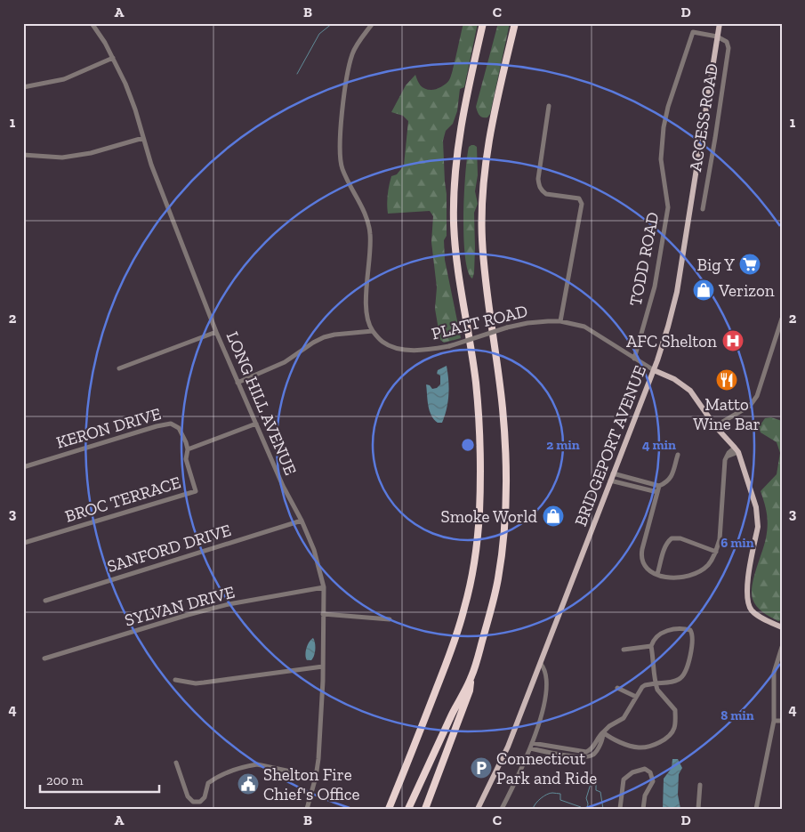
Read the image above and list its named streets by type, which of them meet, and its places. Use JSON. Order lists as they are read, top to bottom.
{
  "streets": {
    "main road": ["BRIDGEPORT AVENUE"],
    "street": [
      "ACCESS ROAD",
      "TODD ROAD",
      "PLATT ROAD",
      "LONG HILL AVENUE",
      "KERON DRIVE",
      "BROC TERRACE",
      "SANFORD DRIVE",
      "SYLVAN DRIVE"
    ]
  },
  "crossings": [
    ["ACCESS ROAD", "TODD ROAD"],
    ["ACCESS ROAD", "BRIDGEPORT AVENUE"],
    ["TODD ROAD", "PLATT ROAD"],
    ["TODD ROAD", "BRIDGEPORT AVENUE"],
    ["PLATT ROAD", "BRIDGEPORT AVENUE"],
    ["LONG HILL AVENUE", "SANFORD DRIVE"],
    ["LONG HILL AVENUE", "SYLVAN DRIVE"],
    ["KERON DRIVE", "BROC TERRACE"]
  ],
  "places": {
    "supermarket": ["Big Y"],
    "shop": ["Verizon", "Smoke World"],
    "hospital": ["AFC Shelton"],
    "restaurant": ["Matto Wine Bar"],
    "parking": ["Connecticut Park and Ride"],
    "public building": ["Shelton Fire Chief's Office"]
  },
  "scale_bar": "200 m",
  "grid": {
    "columns": [
      "A",
      "B",
      "C",
      "D"
    ],
    "rows": [
      "1",
      "2",
      "3",
      "4"
    ]
  },
  "rings": [
    "2 min",
    "4 min",
    "6 min",
    "8 min"
  ]
}
